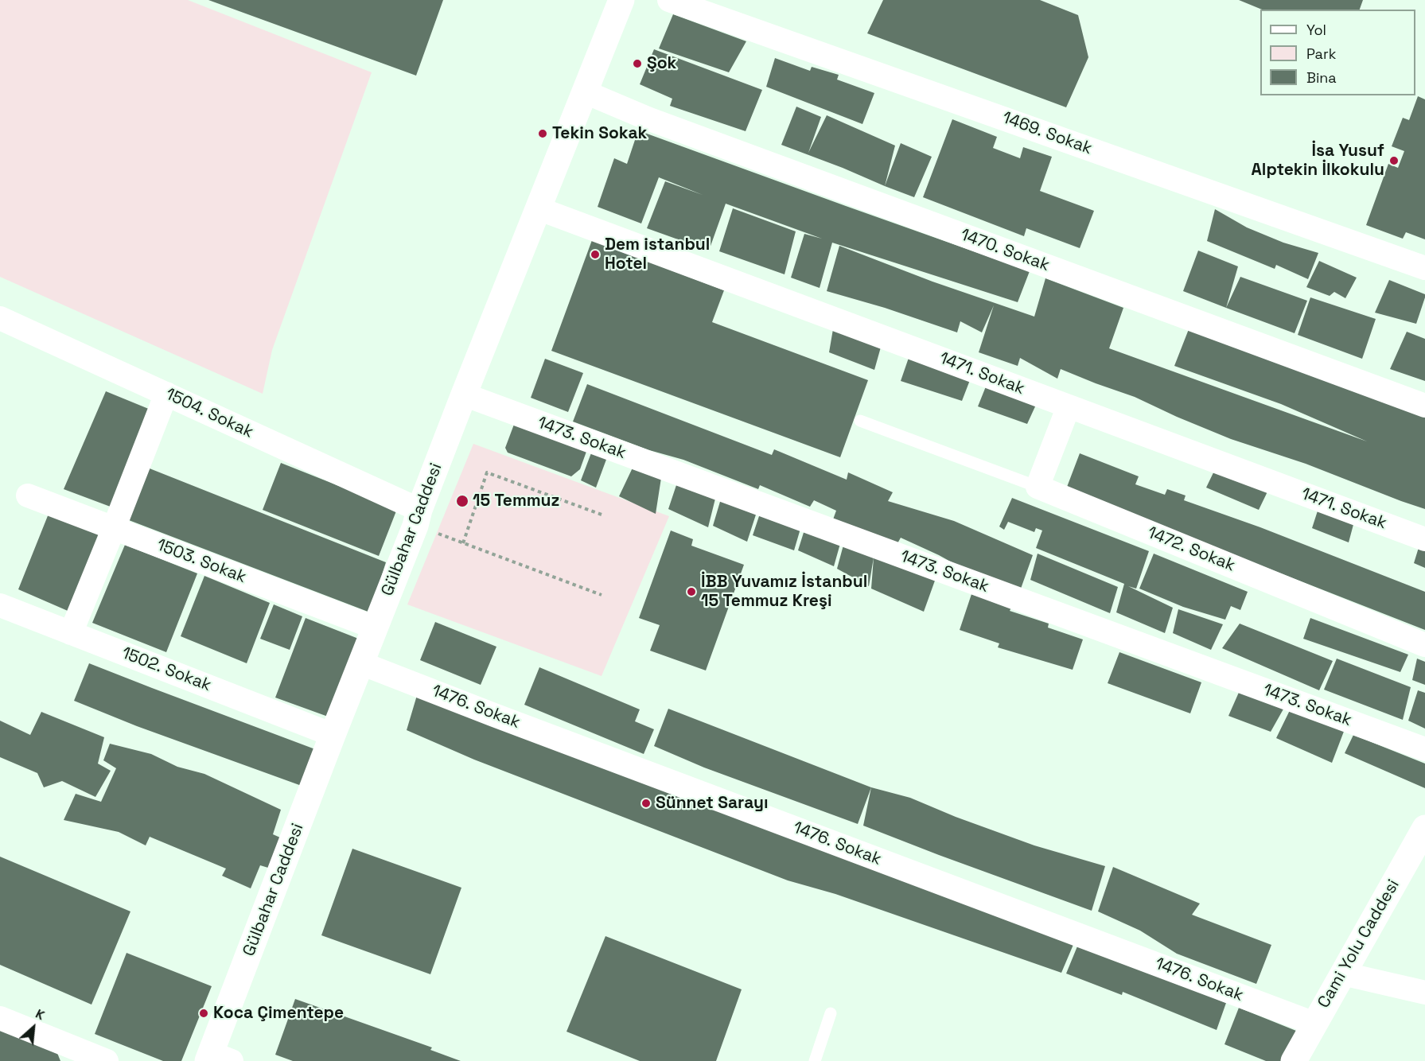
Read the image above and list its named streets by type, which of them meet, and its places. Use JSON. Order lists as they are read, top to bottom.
{
  "streets": {
    "main road": ["Gülbahar Caddesi", "Cami Yolu Caddesi"],
    "street": [
      "1469. Sokak",
      "1470. Sokak",
      "1471. Sokak",
      "1504. Sokak",
      "1473. Sokak",
      "1472. Sokak",
      "1503. Sokak",
      "1502. Sokak",
      "1476. Sokak"
    ]
  },
  "crossings": [
    ["1470. Sokak", "Gülbahar Caddesi"],
    ["1471. Sokak", "Gülbahar Caddesi"],
    ["1504. Sokak", "Gülbahar Caddesi"],
    ["1473. Sokak", "Gülbahar Caddesi"],
    ["Gülbahar Caddesi", "1503. Sokak"],
    ["Gülbahar Caddesi", "1502. Sokak"],
    ["Gülbahar Caddesi", "1476. Sokak"],
    ["1476. Sokak", "Cami Yolu Caddesi"]
  ],
  "places": [
    "Şok",
    "Tekin Sokak",
    "İsa Yusuf Alptekin İlkokulu",
    "Dem istanbul Hotel",
    "15 Temmuz",
    "İBB Yuvamız İstanbul 15 Temmuz Kreşi",
    "Sünnet Sarayı",
    "Koca Çimentepe"
  ],
  "legend": ["Yol", "Park", "Bina"],
  "north": "top right"
}
